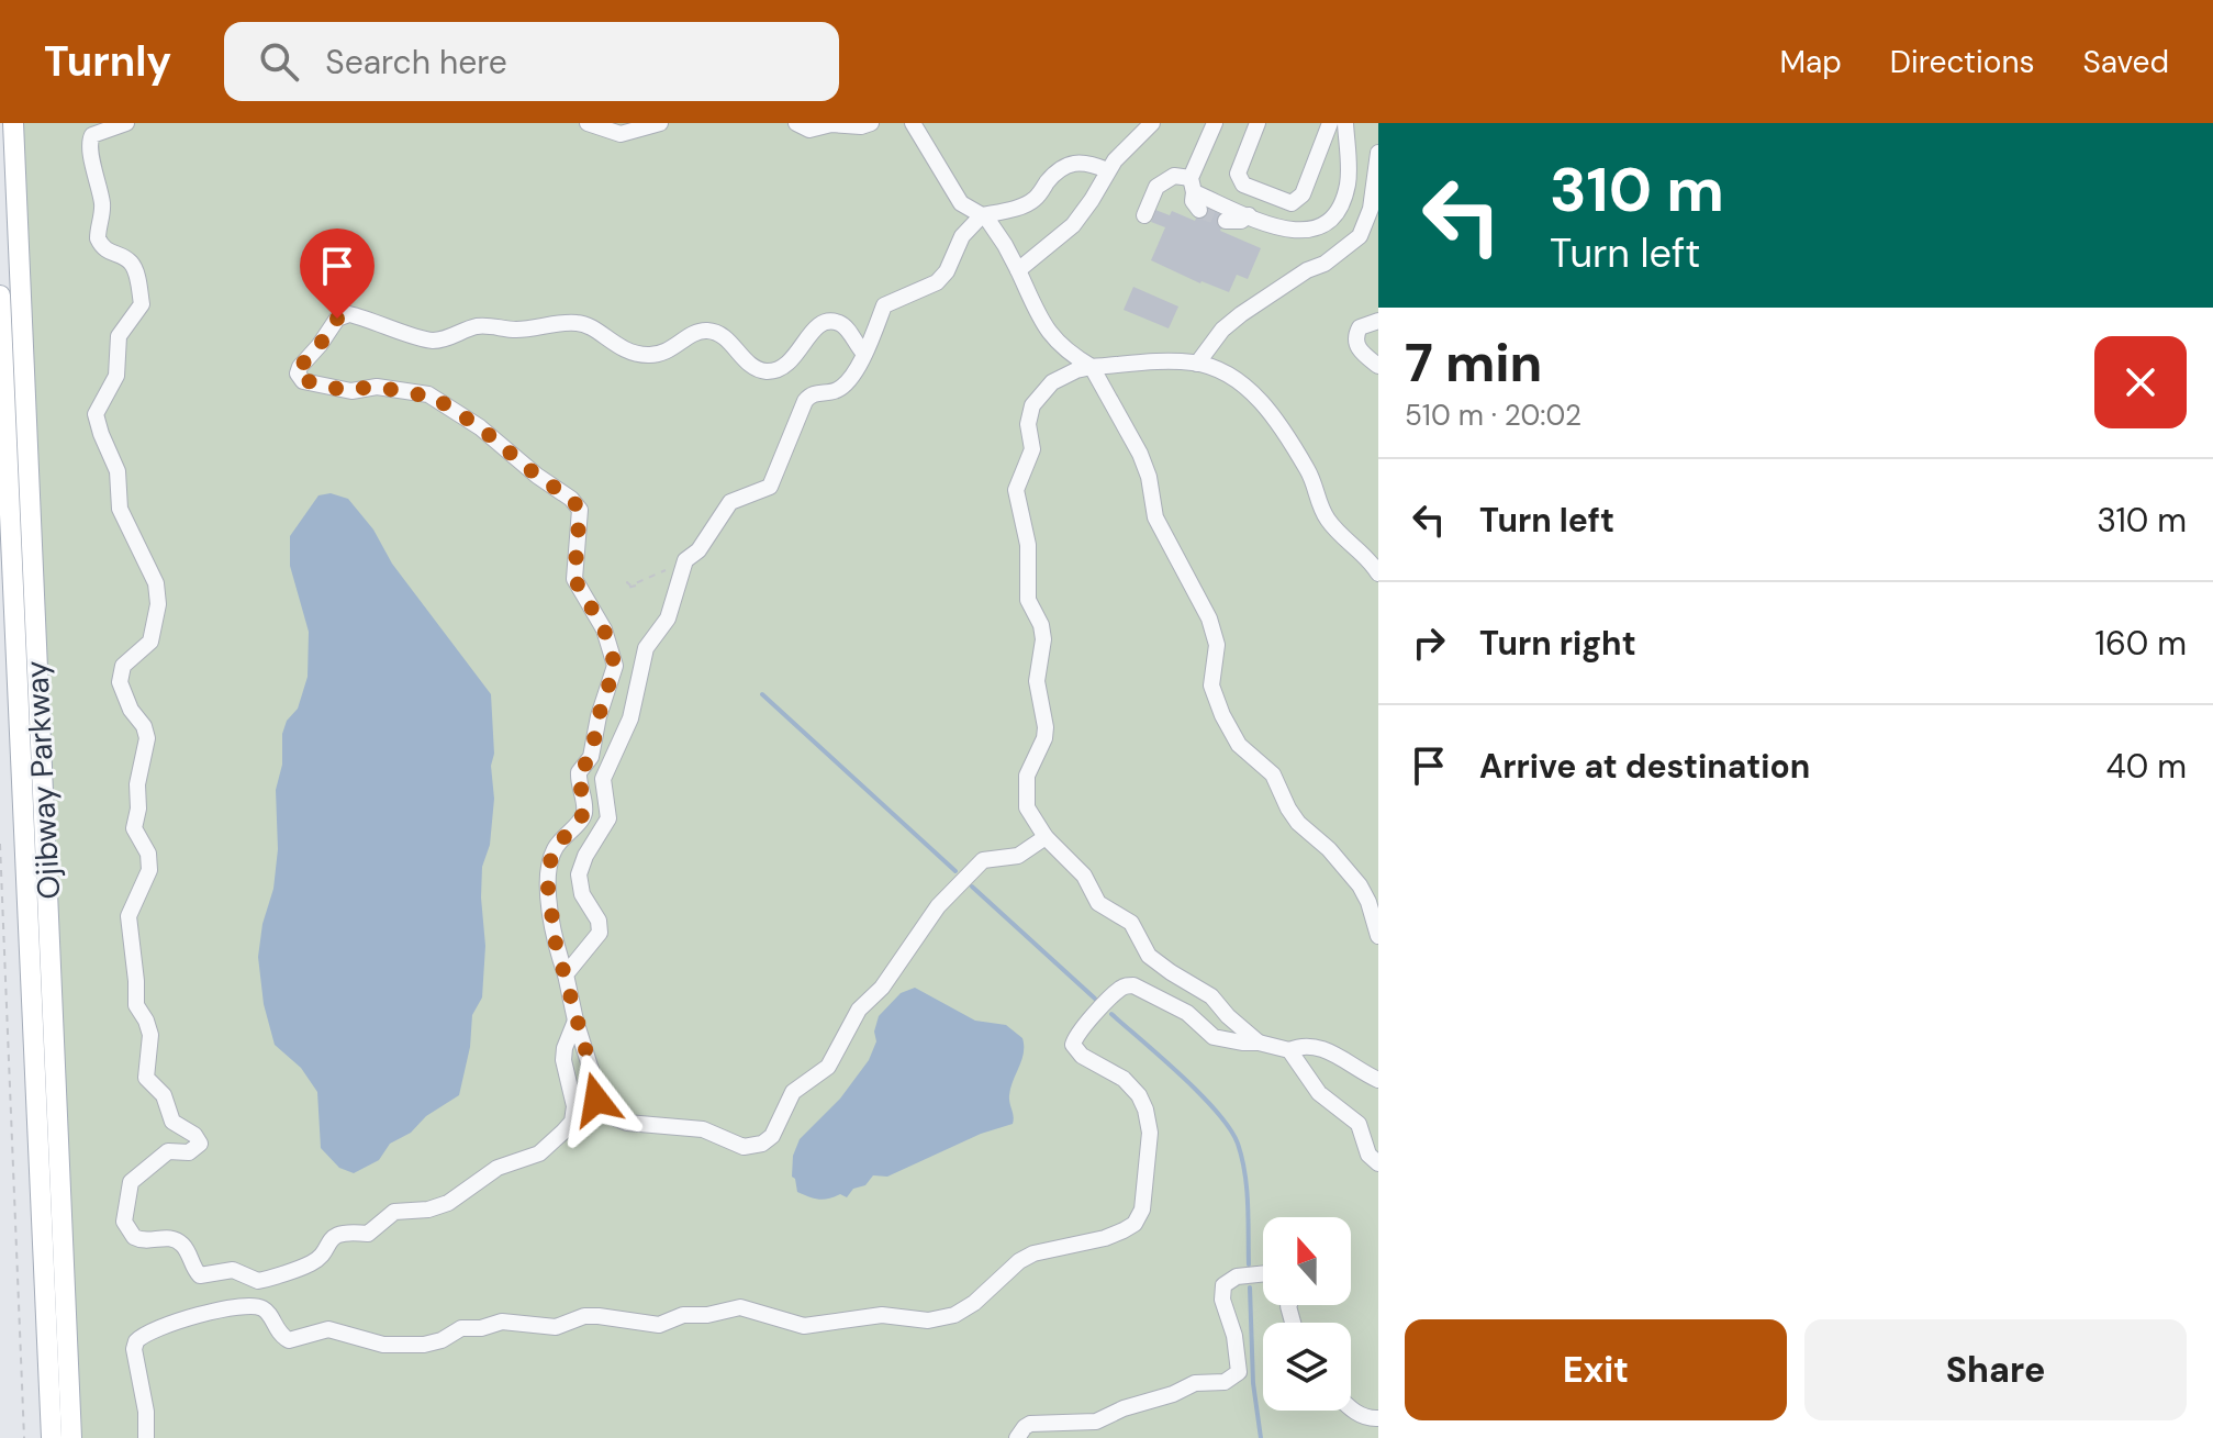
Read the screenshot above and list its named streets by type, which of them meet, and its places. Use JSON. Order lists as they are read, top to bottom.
{
  "streets": {
    "main road": ["Ojibway Parkway"]
  },
  "north": "top",
  "page": {
    "header": "Turnly",
    "search": "Search here",
    "nav": ["Map", "Directions", "Saved"],
    "turn": ["310 m", "Turn left"],
    "heading": ["7 min", "510 m · 20:02"],
    "list": [
      {
        "name": "Turn left",
        "value": "310 m"
      },
      {
        "name": "Turn right",
        "value": "160 m"
      },
      {
        "name": "Arrive at destination",
        "value": "40 m"
      }
    ],
    "buttons": ["Exit", "Share"]
  }
}
